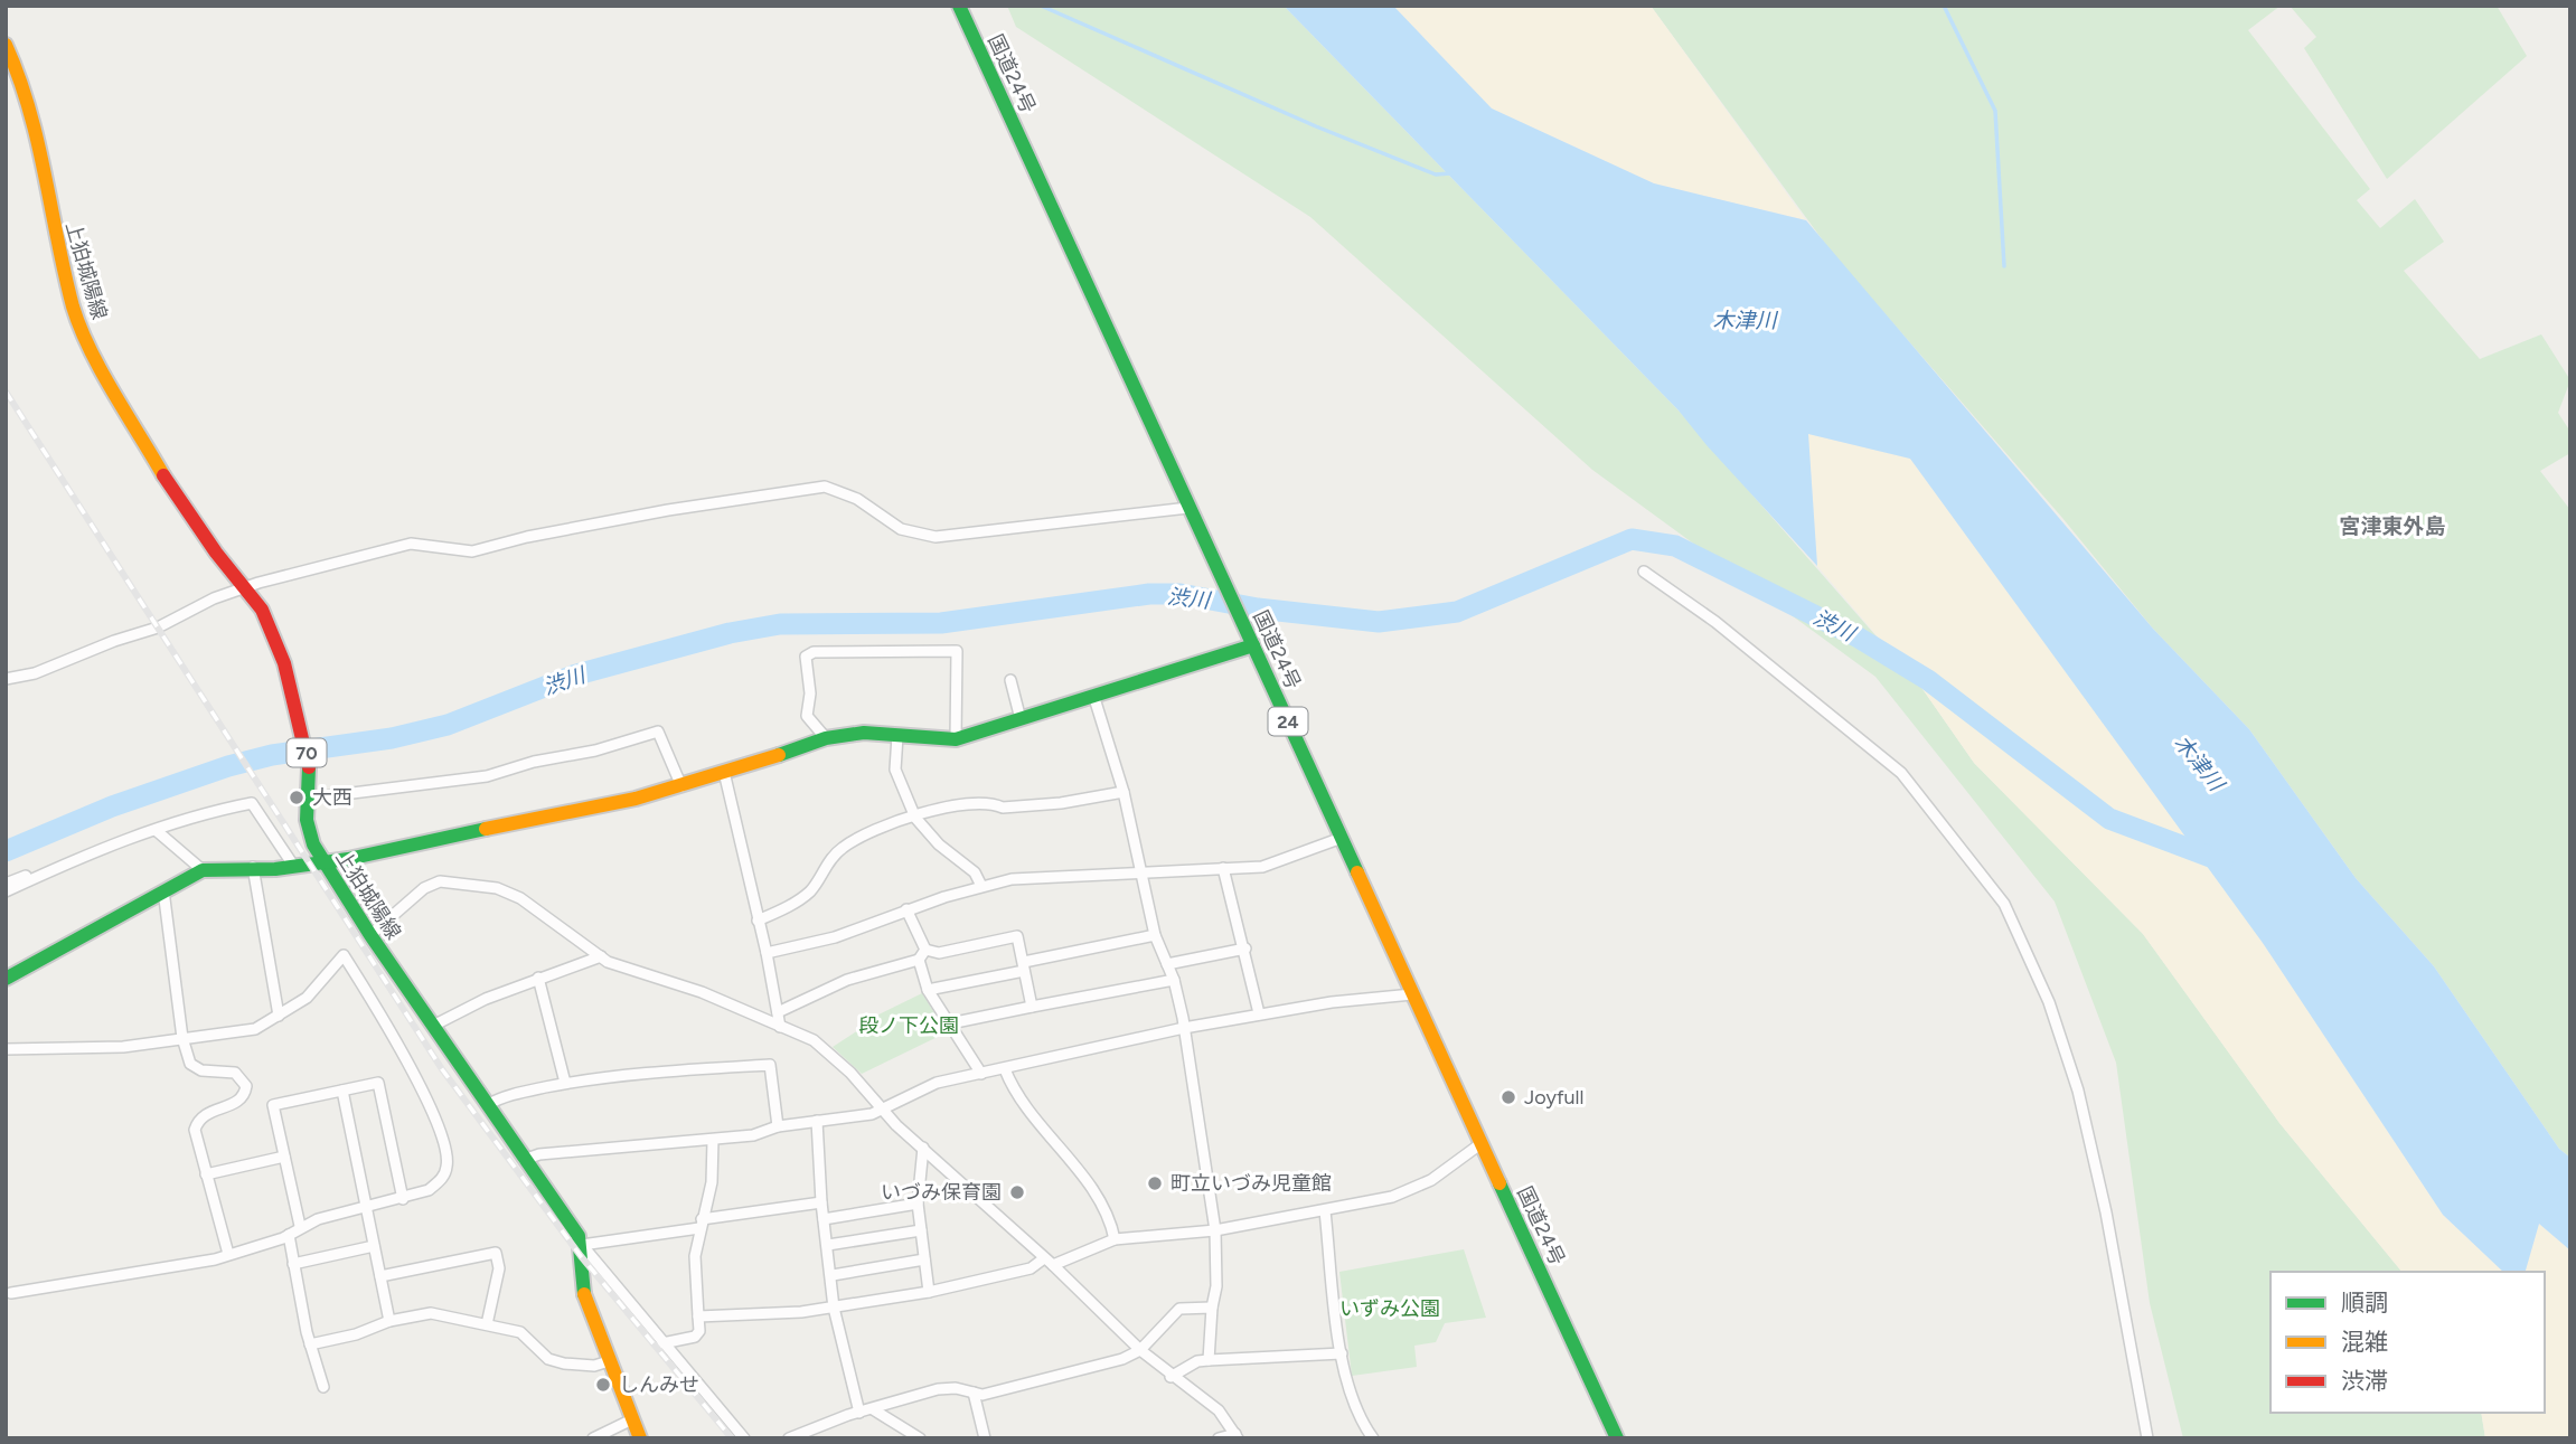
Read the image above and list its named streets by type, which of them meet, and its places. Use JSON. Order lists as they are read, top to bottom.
{
  "streets": {
    "main road": [
      "国道24号",
      "上狛城陽線",
      "24",
      "70"
    ]
  },
  "districts": ["宮津東外島"],
  "water": ["木津川", "渋川"],
  "parks": ["段ノ下公園", "いずみ公園"],
  "places": [
    "大西",
    "Joyfull",
    "町立いづみ児童館",
    "いづみ保育園",
    "しんみせ"
  ],
  "legend": ["順調", "混雑", "渋滞"]
}
